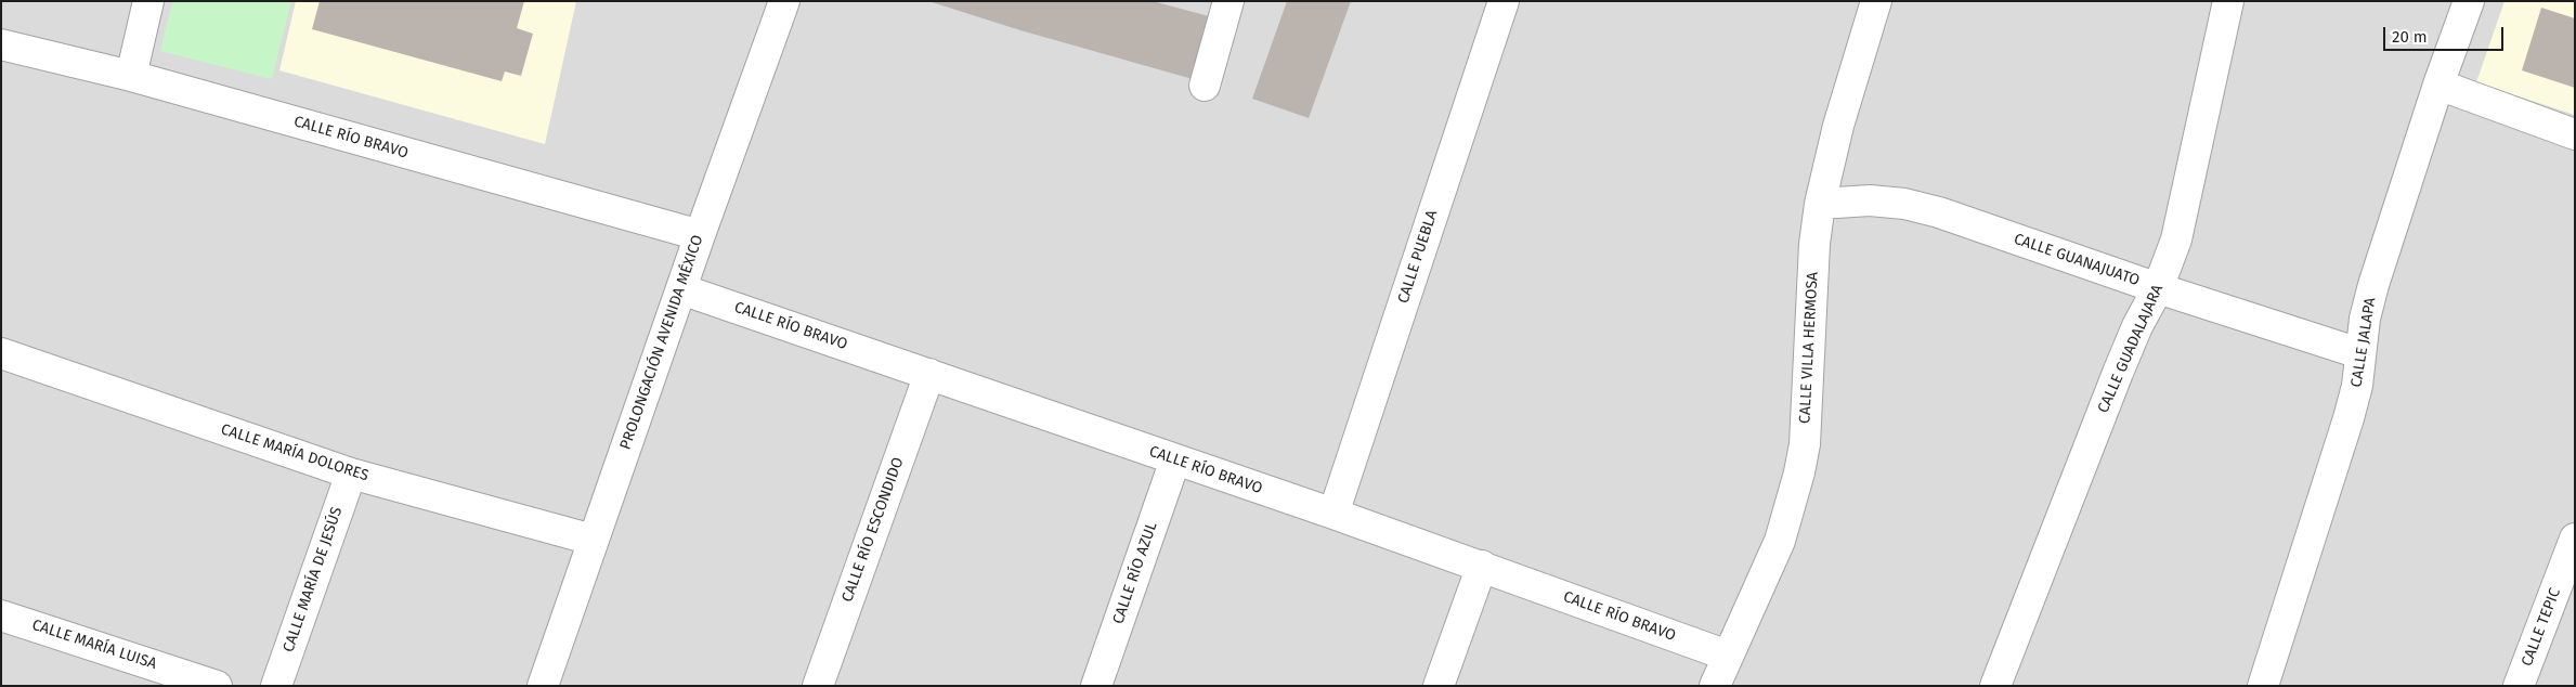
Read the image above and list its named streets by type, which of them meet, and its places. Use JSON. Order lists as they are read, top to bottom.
{
  "streets": {
    "street": [
      "CALLE RÍO BRAVO",
      "CALLE PUEBLA",
      "CALLE GUANAJUATO",
      "PROLONGACIÓN AVENIDA MÉXICO",
      "CALLE JALAPA",
      "CALLE VILLA HERMOSA",
      "CALLE GUADALAJARA",
      "CALLE MARÍA DOLORES",
      "CALLE RÍO ESCONDIDO",
      "CALLE RÍO AZUL",
      "CALLE MARÍA DE JESÚS",
      "CALLE TEPIC",
      "CALLE MARÍA LUISA"
    ]
  },
  "crossings": [
    ["CALLE RÍO BRAVO", "CALLE PUEBLA"],
    ["CALLE RÍO BRAVO", "PROLONGACIÓN AVENIDA MÉXICO"],
    ["CALLE RÍO BRAVO", "CALLE VILLA HERMOSA"],
    ["CALLE RÍO BRAVO", "CALLE RÍO ESCONDIDO"],
    ["CALLE RÍO BRAVO", "CALLE RÍO AZUL"],
    ["CALLE GUANAJUATO", "CALLE JALAPA"],
    ["CALLE GUANAJUATO", "CALLE VILLA HERMOSA"],
    ["CALLE GUANAJUATO", "CALLE GUADALAJARA"],
    ["PROLONGACIÓN AVENIDA MÉXICO", "CALLE MARÍA DOLORES"],
    ["CALLE MARÍA DOLORES", "CALLE MARÍA DE JESÚS"]
  ],
  "scale_bar": "20 m"
}
